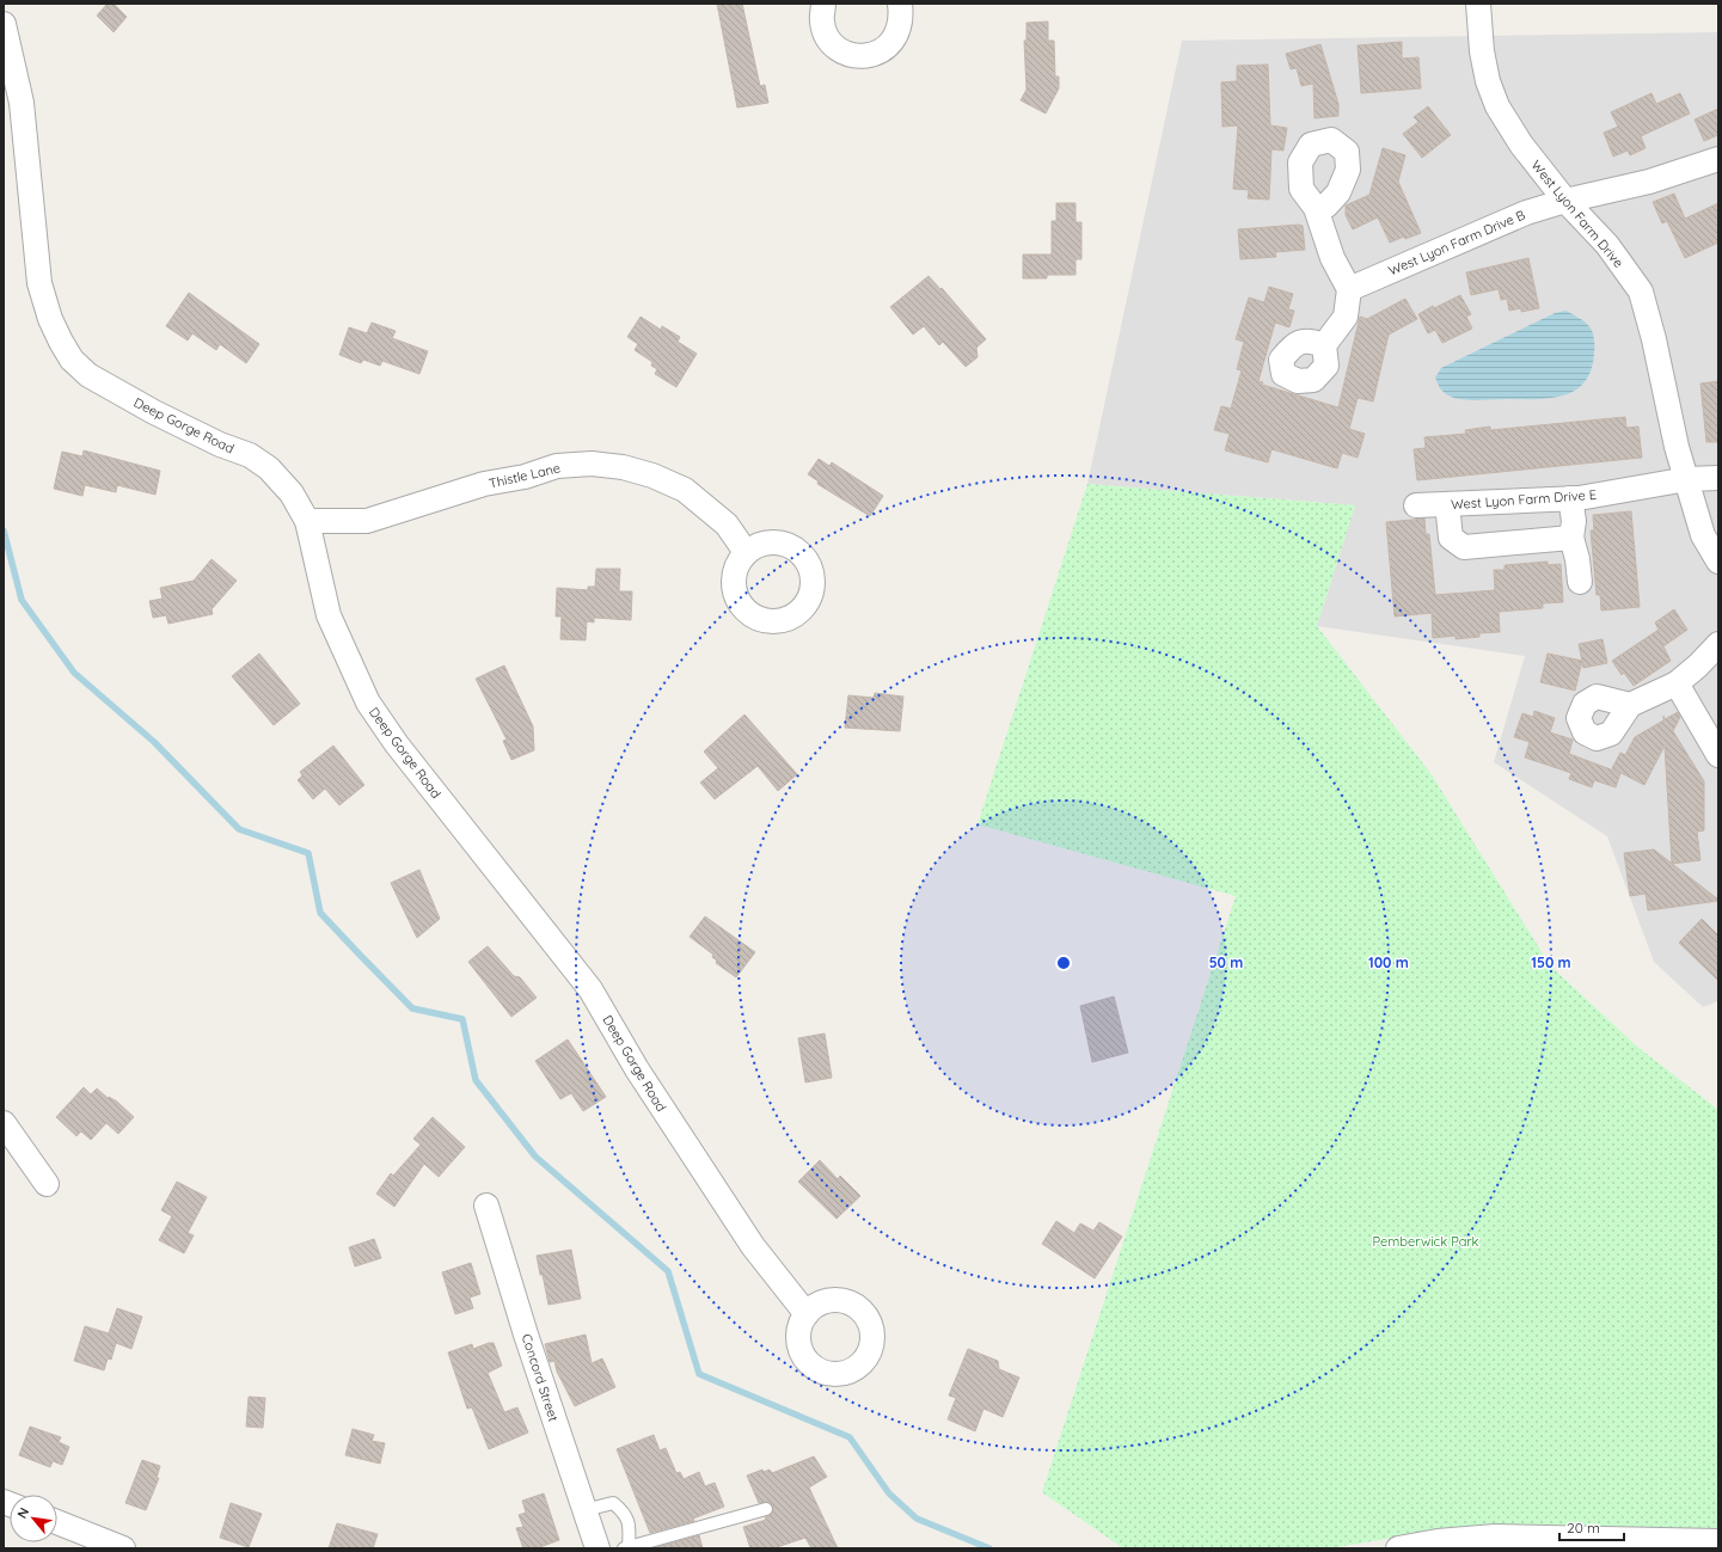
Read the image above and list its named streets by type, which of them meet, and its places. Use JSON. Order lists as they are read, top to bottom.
{
  "streets": {
    "street": [
      "West Lyon Farm Drive",
      "West Lyon Farm Drive B",
      "Deep Gorge Road",
      "Thistle Lane",
      "West Lyon Farm Drive E",
      "Concord Street"
    ]
  },
  "crossings": [
    ["West Lyon Farm Drive", "West Lyon Farm Drive B"],
    ["West Lyon Farm Drive", "West Lyon Farm Drive E"],
    ["Deep Gorge Road", "Thistle Lane"]
  ],
  "parks": ["Pemberwick Park"],
  "scale_bar": "20 m",
  "north": "top left",
  "rings": ["50 m", "100 m", "150 m"]
}
